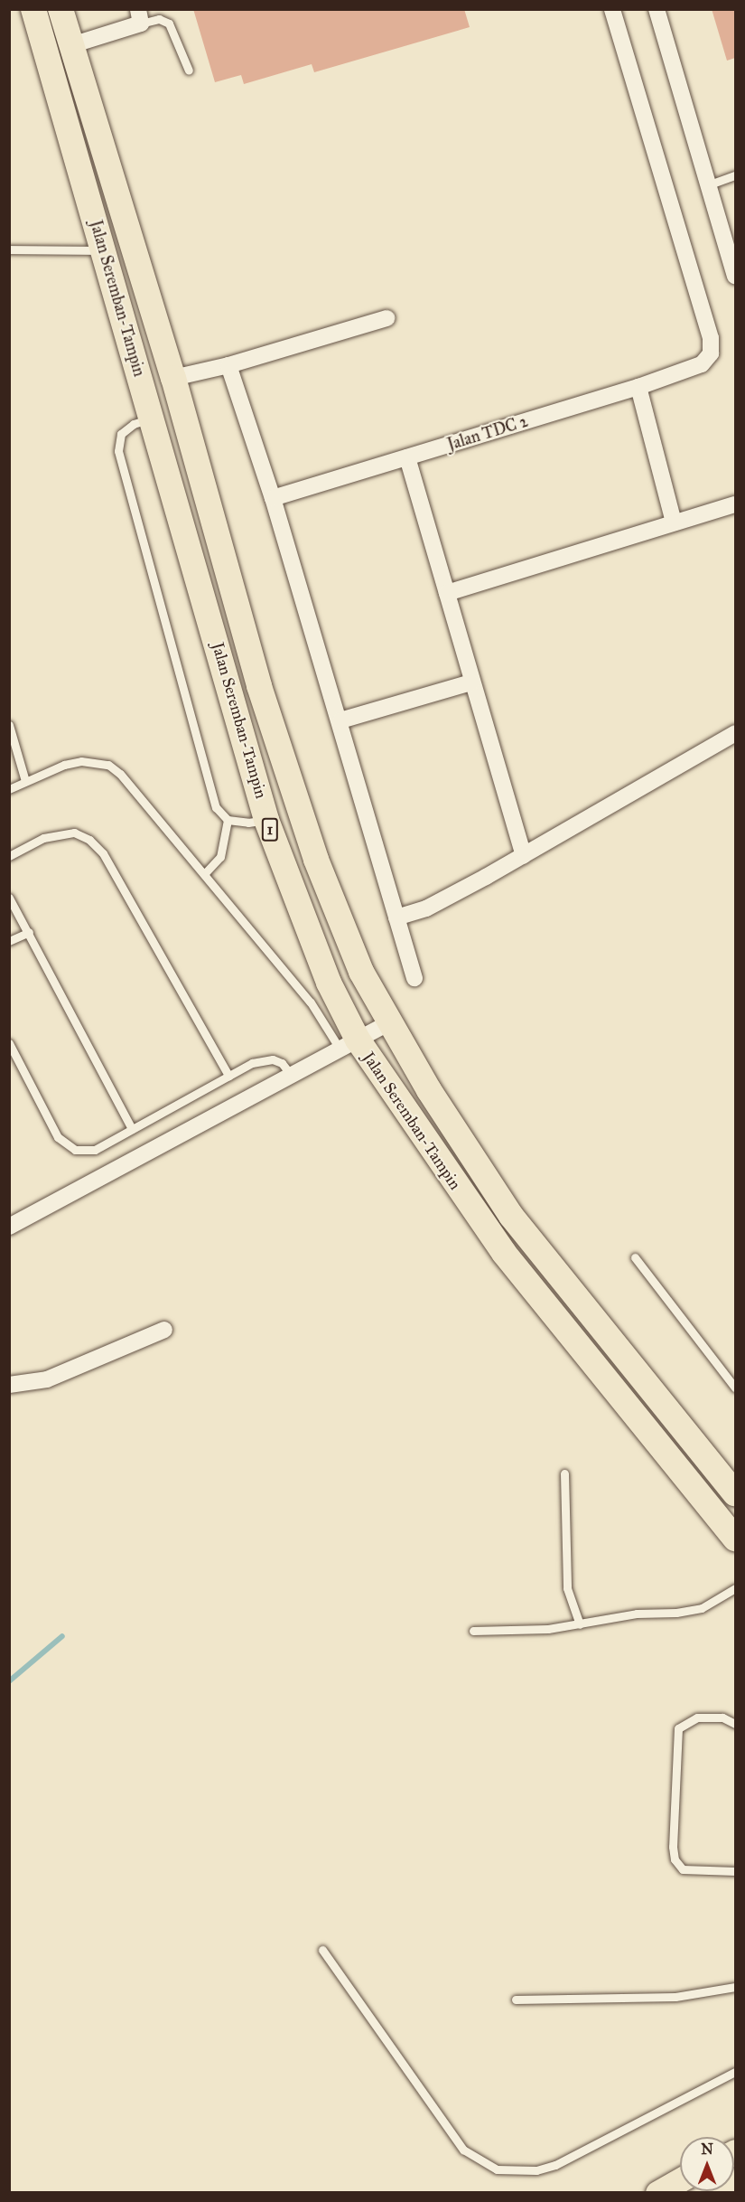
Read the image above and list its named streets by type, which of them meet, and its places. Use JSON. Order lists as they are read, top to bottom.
{
  "streets": {
    "highway": ["Jalan Seremban-Tampin", "1"],
    "street": ["Jalan TDC 2"]
  },
  "north": "top"
}
